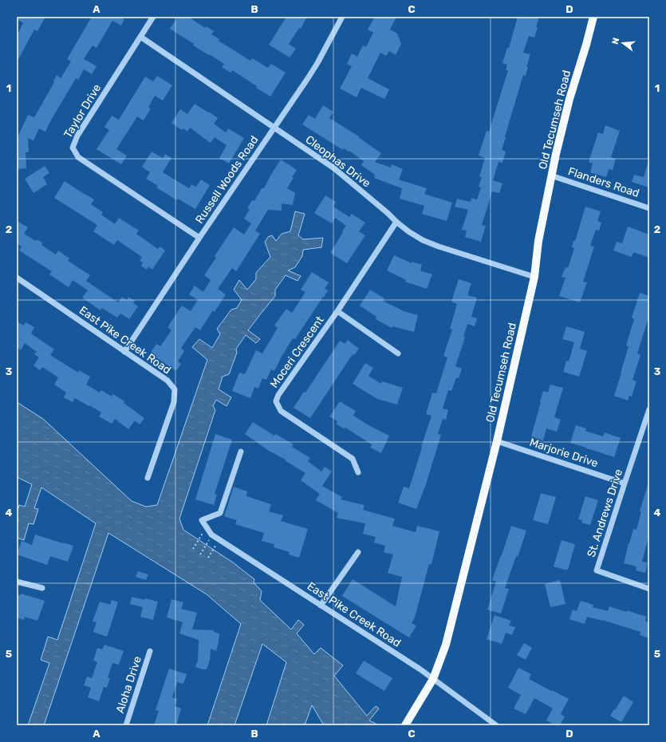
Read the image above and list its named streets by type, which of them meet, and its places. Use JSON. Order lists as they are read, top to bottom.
{
  "streets": {
    "main road": ["Old Tecumseh Road"],
    "street": [
      "Taylor Drive",
      "Cleophas Drive",
      "Russell Woods Road",
      "Flanders Road",
      "East Pike Creek Road",
      "Moceri Crescent",
      "Marjorie Drive",
      "St. Andrews Drive",
      "Aloha Drive"
    ]
  },
  "crossings": [
    ["Taylor Drive", "Cleophas Drive"],
    ["Taylor Drive", "Russell Woods Road"],
    ["Old Tecumseh Road", "Cleophas Drive"],
    ["Old Tecumseh Road", "Flanders Road"],
    ["Old Tecumseh Road", "East Pike Creek Road"],
    ["Old Tecumseh Road", "Marjorie Drive"],
    ["Cleophas Drive", "Russell Woods Road"],
    ["Cleophas Drive", "Moceri Crescent"],
    ["Russell Woods Road", "East Pike Creek Road"],
    ["Marjorie Drive", "St. Andrews Drive"]
  ],
  "north": "left",
  "grid": {
    "columns": [
      "A",
      "B",
      "C",
      "D"
    ],
    "rows": [
      "1",
      "2",
      "3",
      "4",
      "5"
    ]
  }
}
